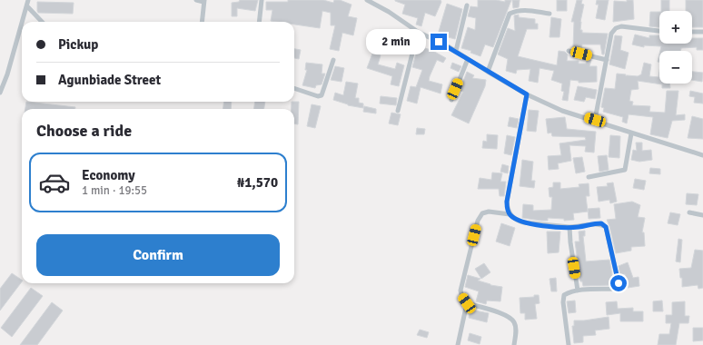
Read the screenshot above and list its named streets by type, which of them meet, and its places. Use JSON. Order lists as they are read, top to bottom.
{
  "page": {
    "map_buttons": ["+", "−"],
    "banner": ["Pickup", "Agunbiade Street"],
    "bubble": "2 min",
    "heading": "Choose a ride",
    "list": [
      {
        "name": "Economy",
        "note": "1 min · 19:55",
        "value": "₦1,570"
      }
    ],
    "buttons": "Confirm"
  }
}
